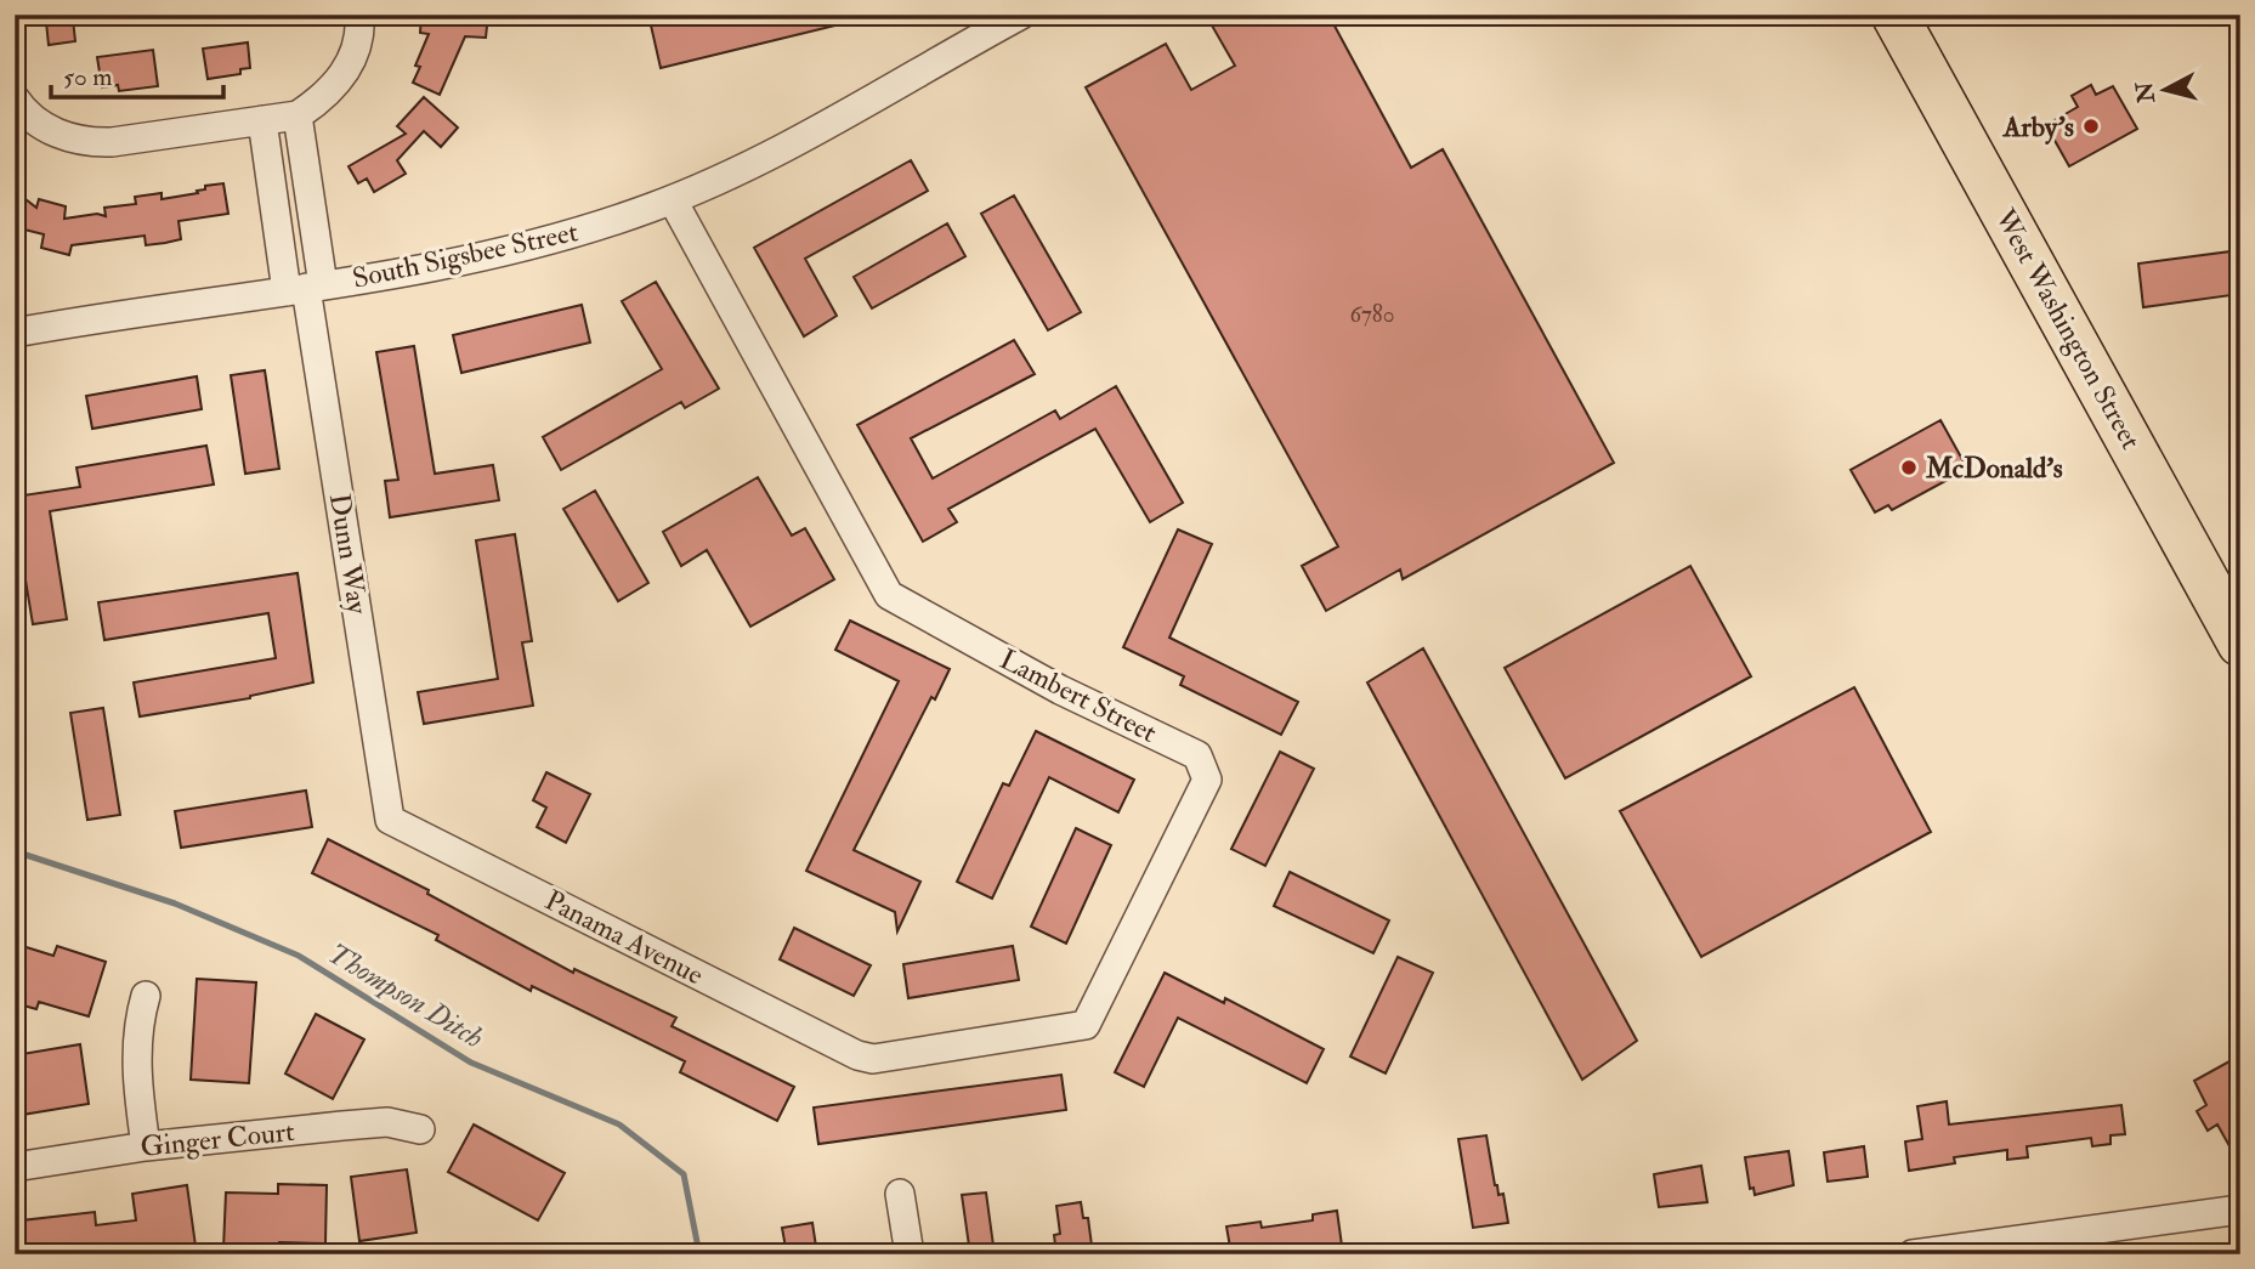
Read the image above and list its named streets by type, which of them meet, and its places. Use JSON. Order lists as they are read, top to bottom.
{
  "streets": {
    "main road": ["West Washington Street"],
    "street": [
      "South Sigsbee Street",
      "Dunn Way",
      "Lambert Street",
      "Panama Avenue",
      "Ginger Court"
    ]
  },
  "crossings": [
    ["South Sigsbee Street", "Dunn Way"],
    ["South Sigsbee Street", "Lambert Street"],
    ["Dunn Way", "Panama Avenue"],
    ["Lambert Street", "Panama Avenue"]
  ],
  "water": ["Thompson Ditch"],
  "places": ["Arby's", "McDonald's"],
  "house_numbers": ["6780"],
  "scale_bar": "50 m",
  "north": "left"
}
